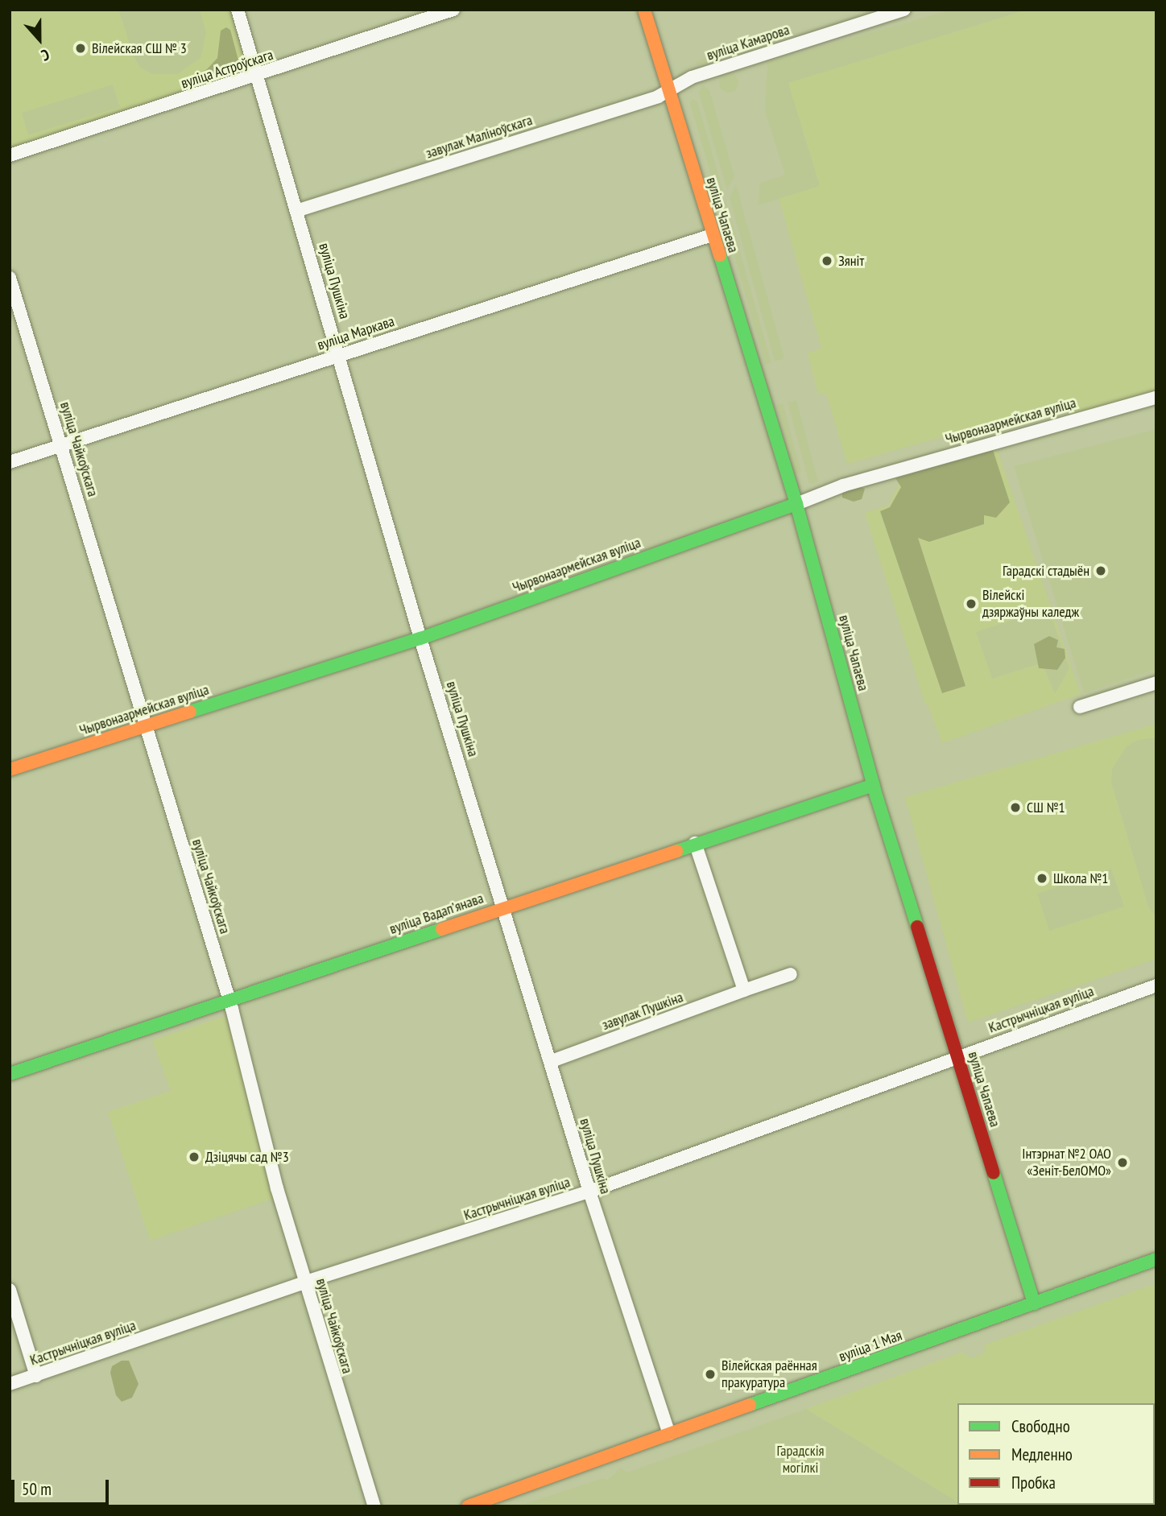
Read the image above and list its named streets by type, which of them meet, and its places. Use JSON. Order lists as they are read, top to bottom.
{
  "streets": {
    "main road": [
      "вуліца Чапаева",
      "Чырвонаармейская вуліца",
      "вуліца Вадапʼянава",
      "вуліца 1 Мая"
    ],
    "street": [
      "вуліца Камарова",
      "вуліца Астроўскага",
      "завулак Маліноўскага",
      "вуліца Пушкіна",
      "вуліца Маркава",
      "вуліца Чайкоўскага",
      "Кастрычніцкая вуліца",
      "завулак Пушкіна"
    ]
  },
  "crossings": [
    ["вуліца Камарова", "завулак Маліноўскага"],
    ["вуліца Камарова", "вуліца Чапаева"],
    ["вуліца Астроўскага", "вуліца Пушкіна"],
    ["завулак Маліноўскага", "вуліца Чапаева"],
    ["завулак Маліноўскага", "вуліца Пушкіна"],
    ["вуліца Чапаева", "вуліца Маркава"],
    ["вуліца Чапаева", "Чырвонаармейская вуліца"],
    ["вуліца Чапаева", "вуліца Вадапʼянава"],
    ["вуліца Чапаева", "Кастрычніцкая вуліца"],
    ["вуліца Чапаева", "вуліца 1 Мая"],
    ["вуліца Пушкіна", "вуліца Маркава"],
    ["вуліца Пушкіна", "Чырвонаармейская вуліца"],
    ["вуліца Пушкіна", "вуліца Вадапʼянава"],
    ["вуліца Пушкіна", "Кастрычніцкая вуліца"],
    ["вуліца Пушкіна", "завулак Пушкіна"],
    ["вуліца Пушкіна", "вуліца 1 Мая"],
    ["вуліца Маркава", "вуліца Чайкоўскага"],
    ["Чырвонаармейская вуліца", "вуліца Чайкоўскага"],
    ["вуліца Чайкоўскага", "вуліца Вадапʼянава"],
    ["вуліца Чайкоўскага", "Кастрычніцкая вуліца"]
  ],
  "parks": ["Гарадскія могілкі"],
  "places": [
    "Вілейская СШ № 3",
    "Зяніт",
    "Гарадскі стадыён",
    "Вілейскі дзяржаўны каледж",
    "СШ №1",
    "Школа №1",
    "Дзіцячы сад №3",
    "Інтэрнат №2 ОАО «Зеніт-БелОМО»",
    "Вілейская раённая пракуратура"
  ],
  "legend": ["Свободно", "Медленно", "Пробка"],
  "scale_bar": "50 m",
  "north": "bottom"
}
